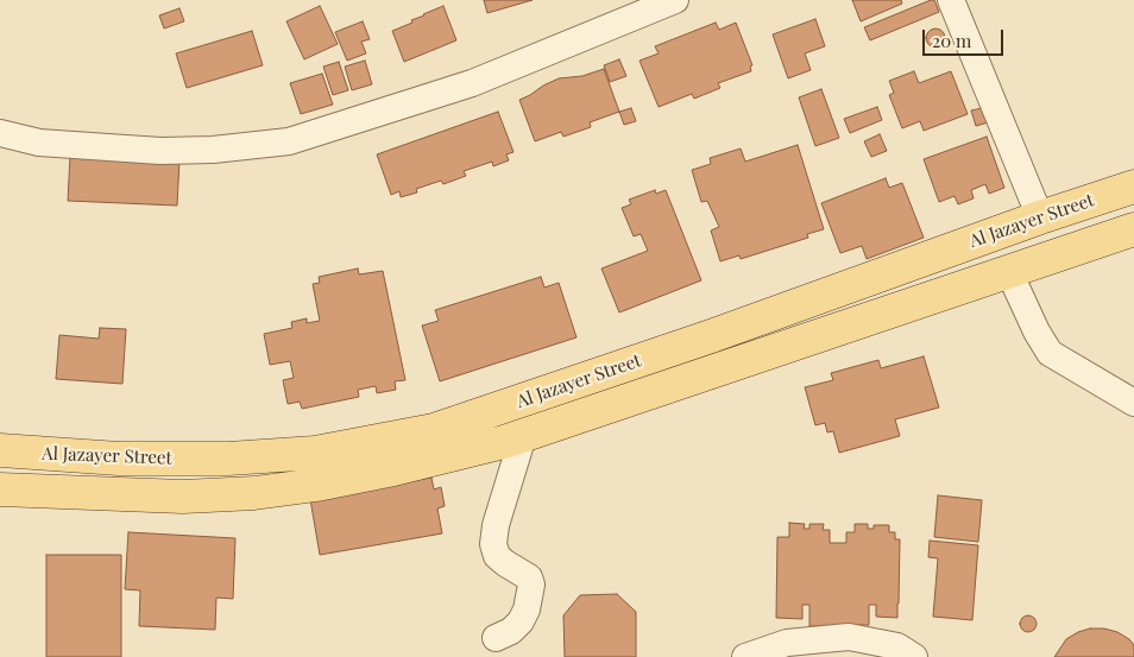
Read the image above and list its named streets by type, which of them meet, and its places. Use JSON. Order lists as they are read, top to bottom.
{
  "streets": {
    "main road": ["Al Jazayer Street"]
  },
  "scale_bar": "20 m"
}
